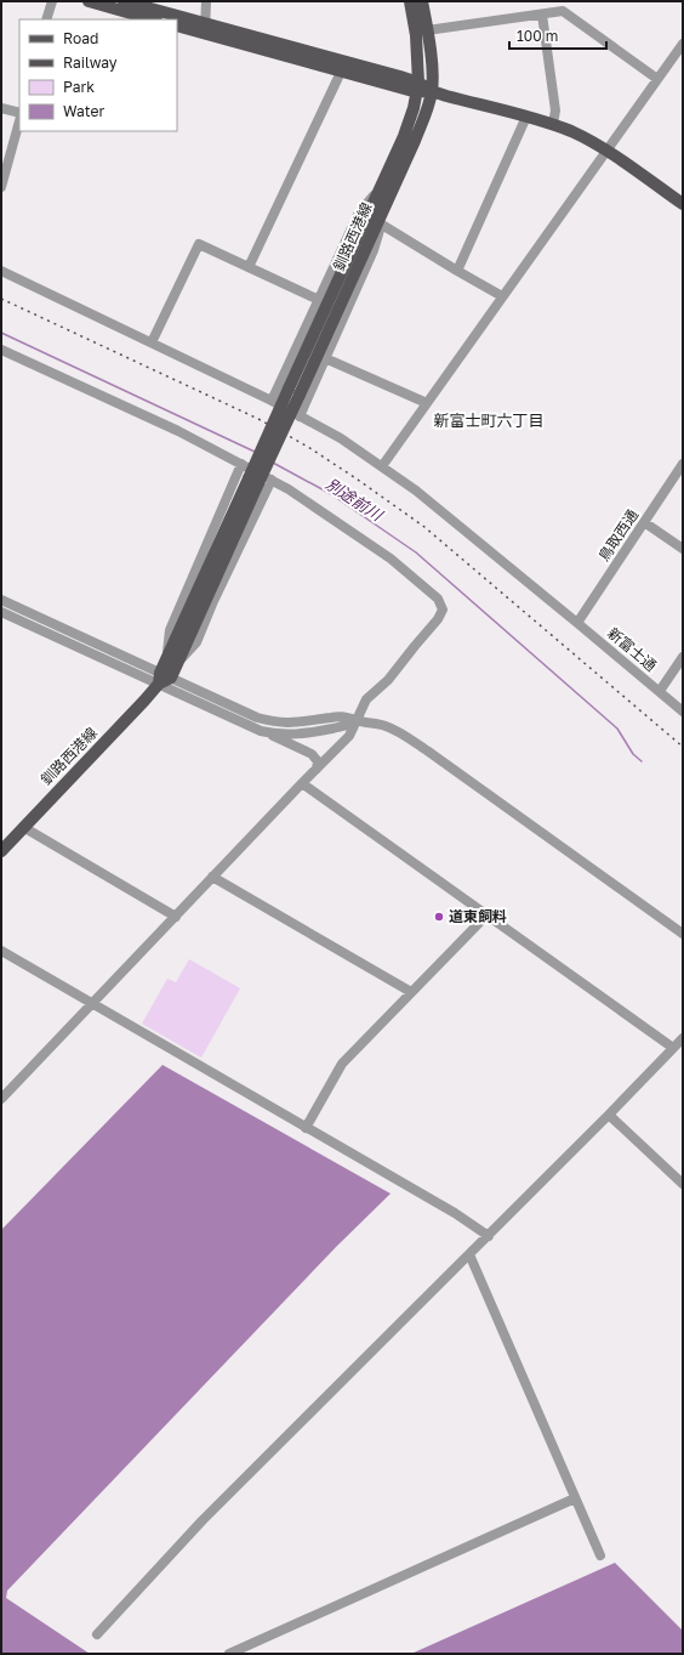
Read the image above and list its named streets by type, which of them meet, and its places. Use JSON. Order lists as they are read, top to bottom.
{
  "streets": {
    "main road": ["釧路西港線"],
    "street": ["鳥取西通", "新富士通"]
  },
  "crossings": [
    ["鳥取西通", "新富士通"]
  ],
  "districts": ["新富士町六丁目"],
  "water": ["別途前川"],
  "places": ["道東飼料"],
  "legend": [
    "Road",
    "Railway",
    "Park",
    "Water"
  ],
  "scale_bar": "100 m"
}
